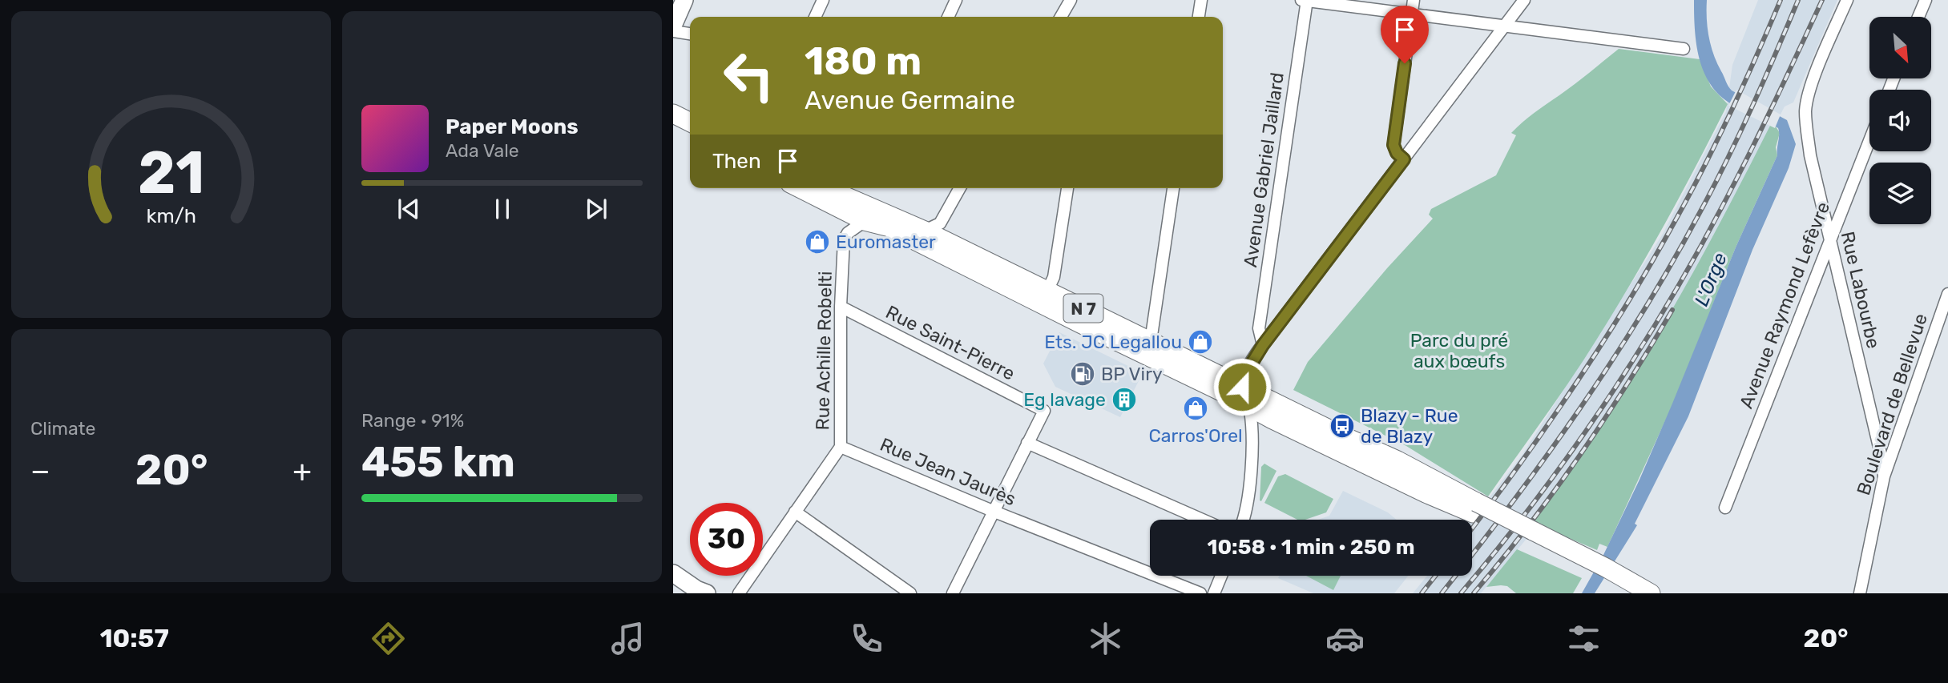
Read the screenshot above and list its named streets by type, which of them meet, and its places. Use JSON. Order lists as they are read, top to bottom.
{
  "streets": {
    "main road": ["N 7"],
    "street": [
      "Avenue Gabriel Jaillard",
      "Rue Labourbe",
      "Avenue Raymond Lefèvre",
      "Rue Saint-Pierre",
      "Rue Achille Robelti",
      "Boulevard de Bellevue",
      "Rue Jean Jaurès"
    ]
  },
  "crossings": [
    ["Rue Labourbe", "Avenue Raymond Lefèvre"],
    ["Rue Labourbe", "Boulevard de Bellevue"],
    ["N 7", "Rue Achille Robelti"],
    ["Rue Saint-Pierre", "Rue Achille Robelti"],
    ["Rue Achille Robelti", "Rue Jean Jaurès"]
  ],
  "water": ["L'Orge"],
  "parks": ["Parc du pré aux bœufs"],
  "places": {
    "shop": ["Euromaster", "Ets. JC Legallou", "Carros'Orel"],
    "fuel station": ["BP Viry"],
    "building": ["Eg lavage"],
    "bus stop": ["Blazy - Rue de Blazy"]
  },
  "north": "bottom right",
  "page": {
    "turn": ["180 m", "Avenue Germaine"],
    "song": ["Paper Moons", "Ada Vale"],
    "then": "Then",
    "tile": [
      "Climate",
      ["Range · 91%", "455 km"]
    ],
    "heat": ["−", "20°", "+"],
    "limit": "30",
    "trip": "10:58 · 1 min · 250 m",
    "tabs": ["10:57", "20°"],
    "gauge": ["21", "km/h"]
  }
}
